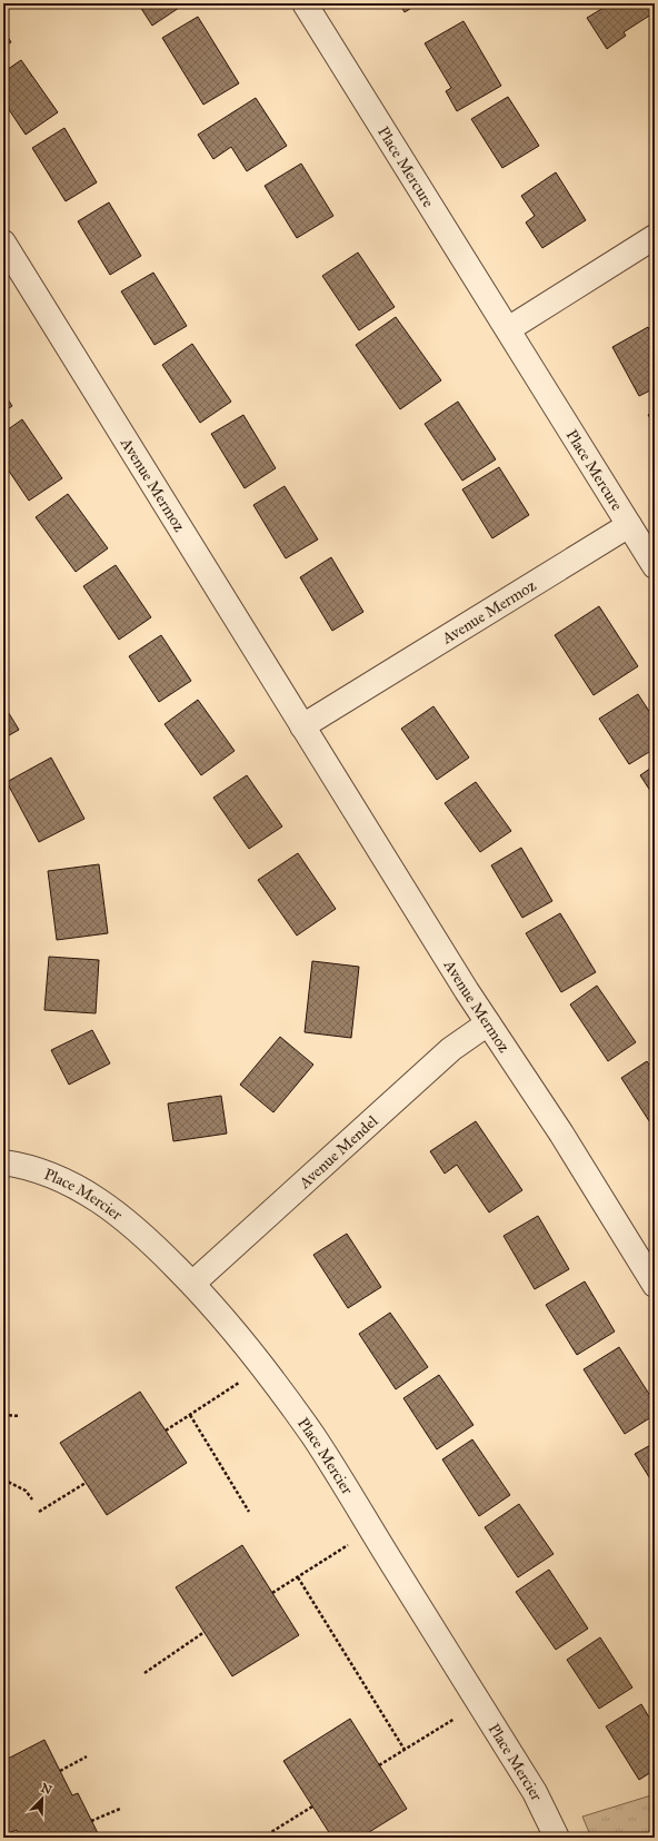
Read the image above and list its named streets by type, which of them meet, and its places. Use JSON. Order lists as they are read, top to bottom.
{
  "streets": {
    "street": [
      "Place Mercure",
      "Avenue Mermoz",
      "Avenue Mendel",
      "Place Mercier"
    ]
  },
  "crossings": [
    ["Place Mercure", "Avenue Mermoz"],
    ["Avenue Mermoz", "Avenue Mendel"],
    ["Avenue Mendel", "Place Mercier"]
  ],
  "north": "top right"
}
